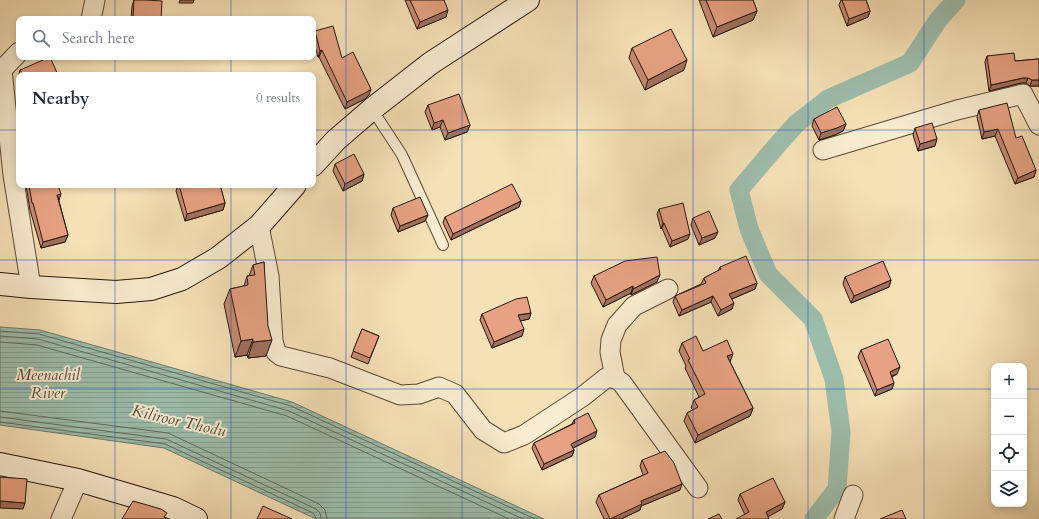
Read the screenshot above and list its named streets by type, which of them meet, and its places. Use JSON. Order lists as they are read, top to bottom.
{
  "water": ["Meenachil River", "Kiliroor Thodu"],
  "page": {
    "search": "Search here",
    "heading": ["Nearby", "0 results"],
    "map_buttons": ["+", "−"]
  }
}
